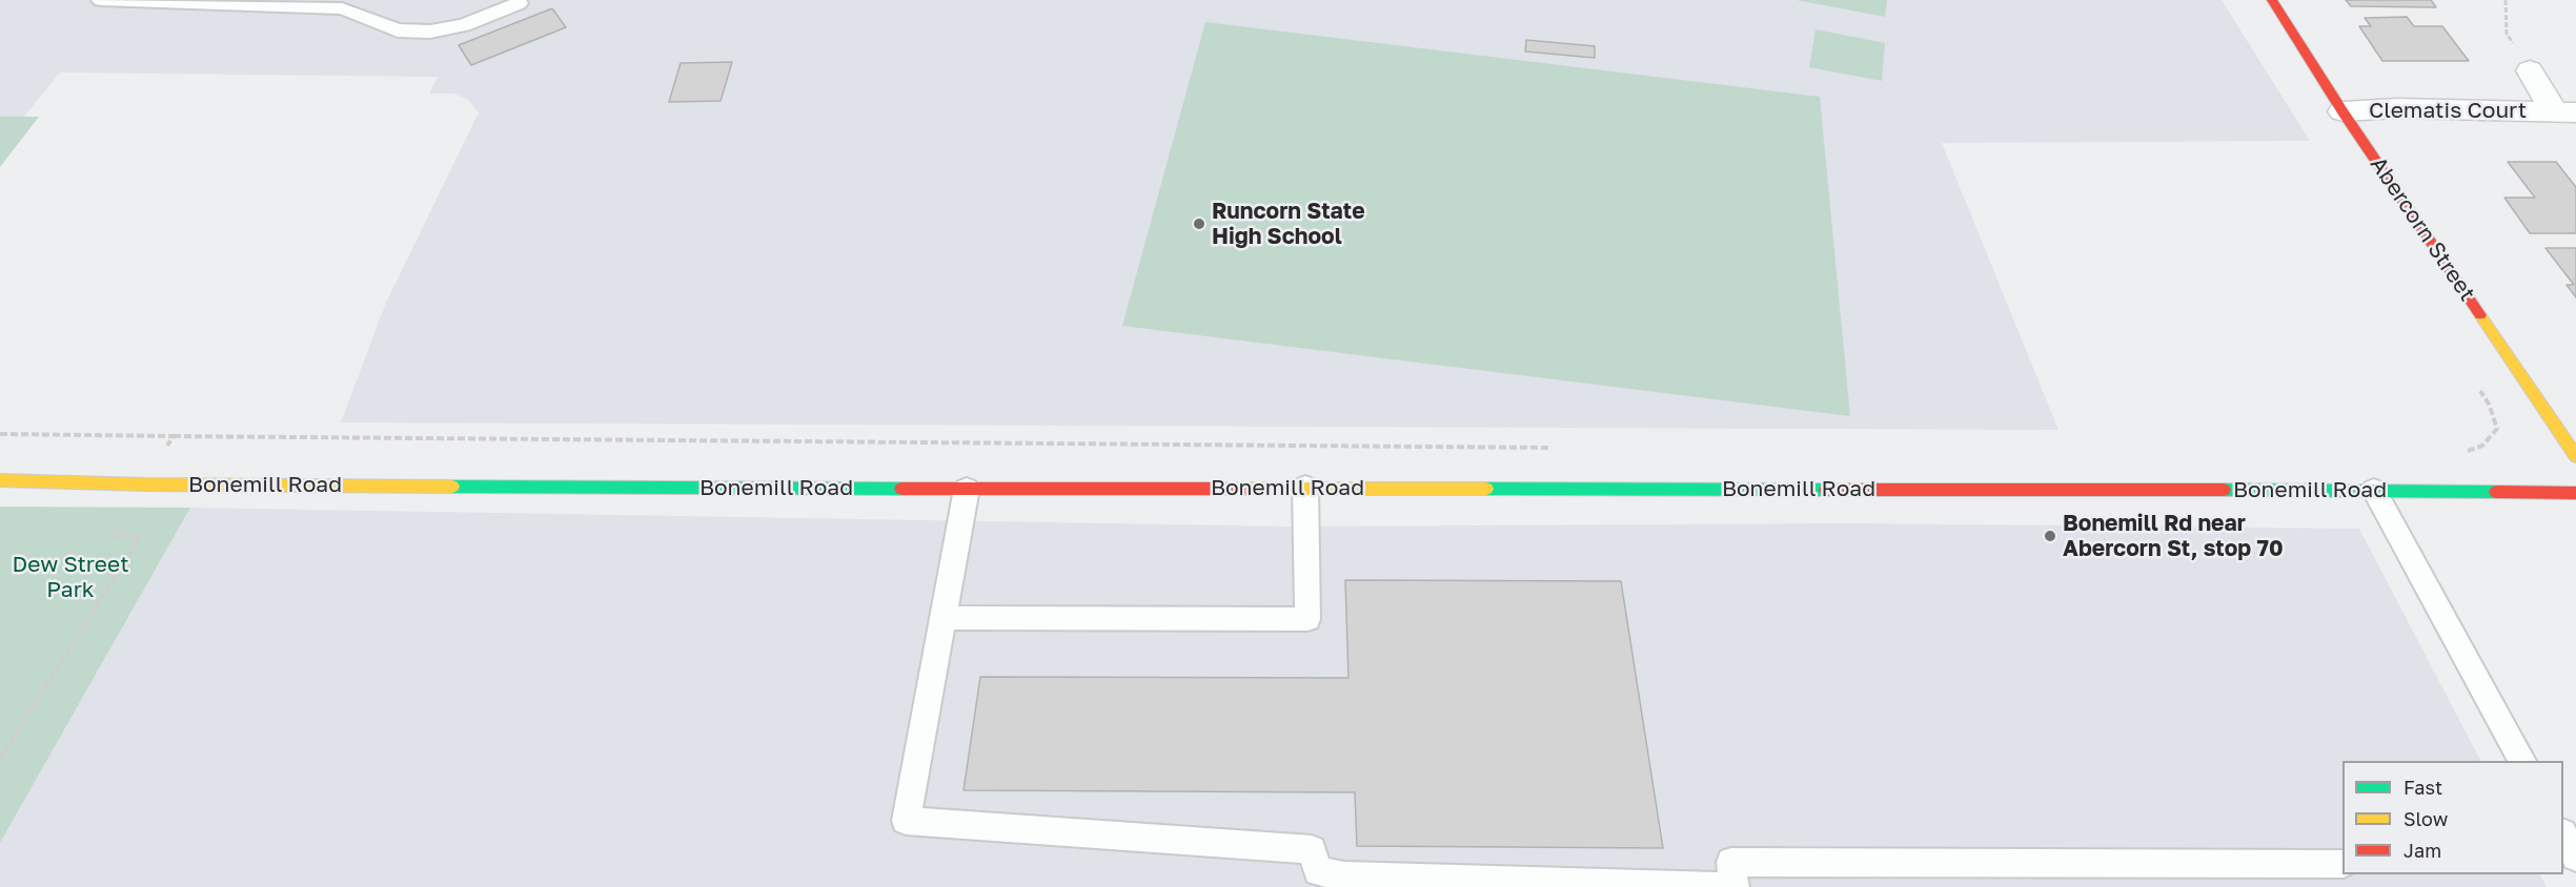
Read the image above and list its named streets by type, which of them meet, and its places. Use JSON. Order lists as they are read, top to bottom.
{
  "streets": {
    "street": ["Clematis Court", "Abercorn Street", "Bonemill Road"]
  },
  "crossings": [
    ["Clematis Court", "Abercorn Street"]
  ],
  "parks": ["Dew Street Park"],
  "places": ["Runcorn State High School", "Bonemill Rd near Abercorn St, stop 70"],
  "legend": ["Fast", "Slow", "Jam"]
}
